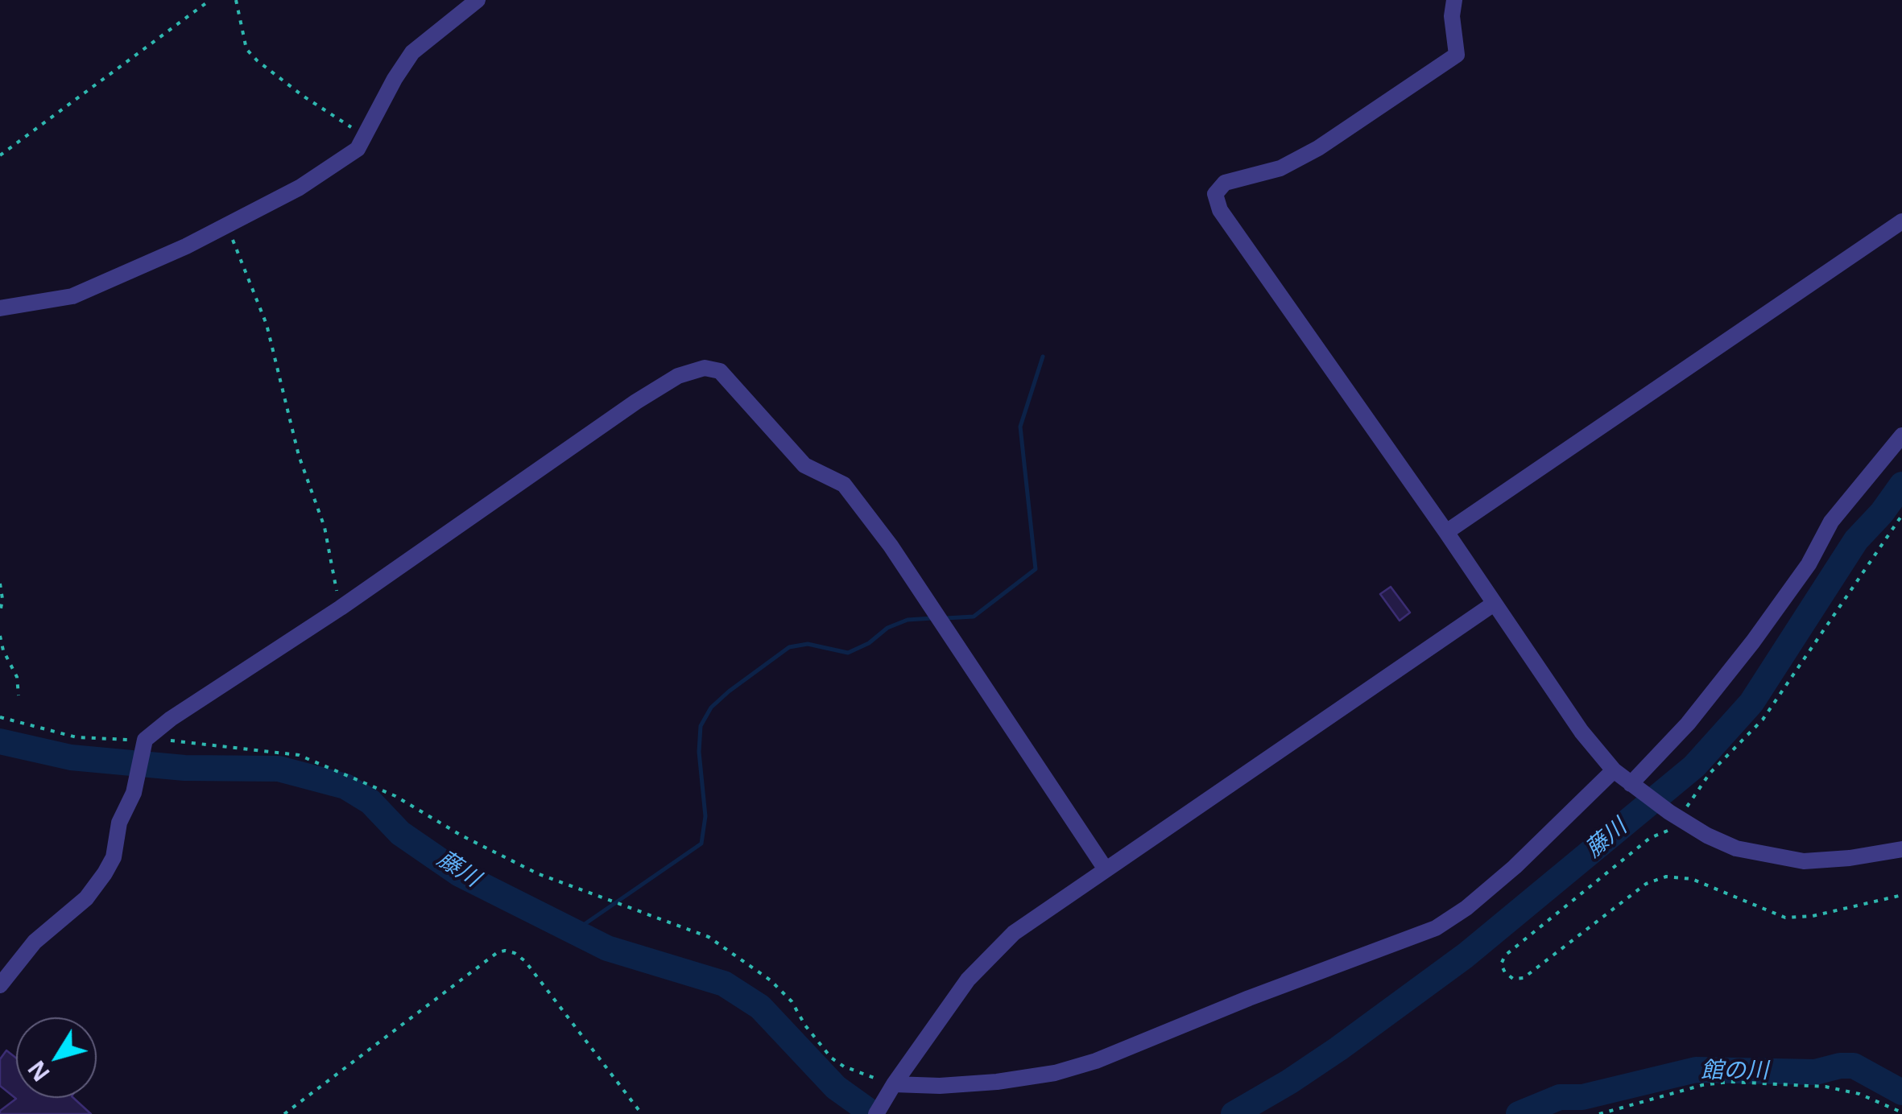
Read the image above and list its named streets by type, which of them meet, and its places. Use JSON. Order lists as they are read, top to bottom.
{
  "water": ["藤川", "館の川"],
  "north": "bottom left"
}
